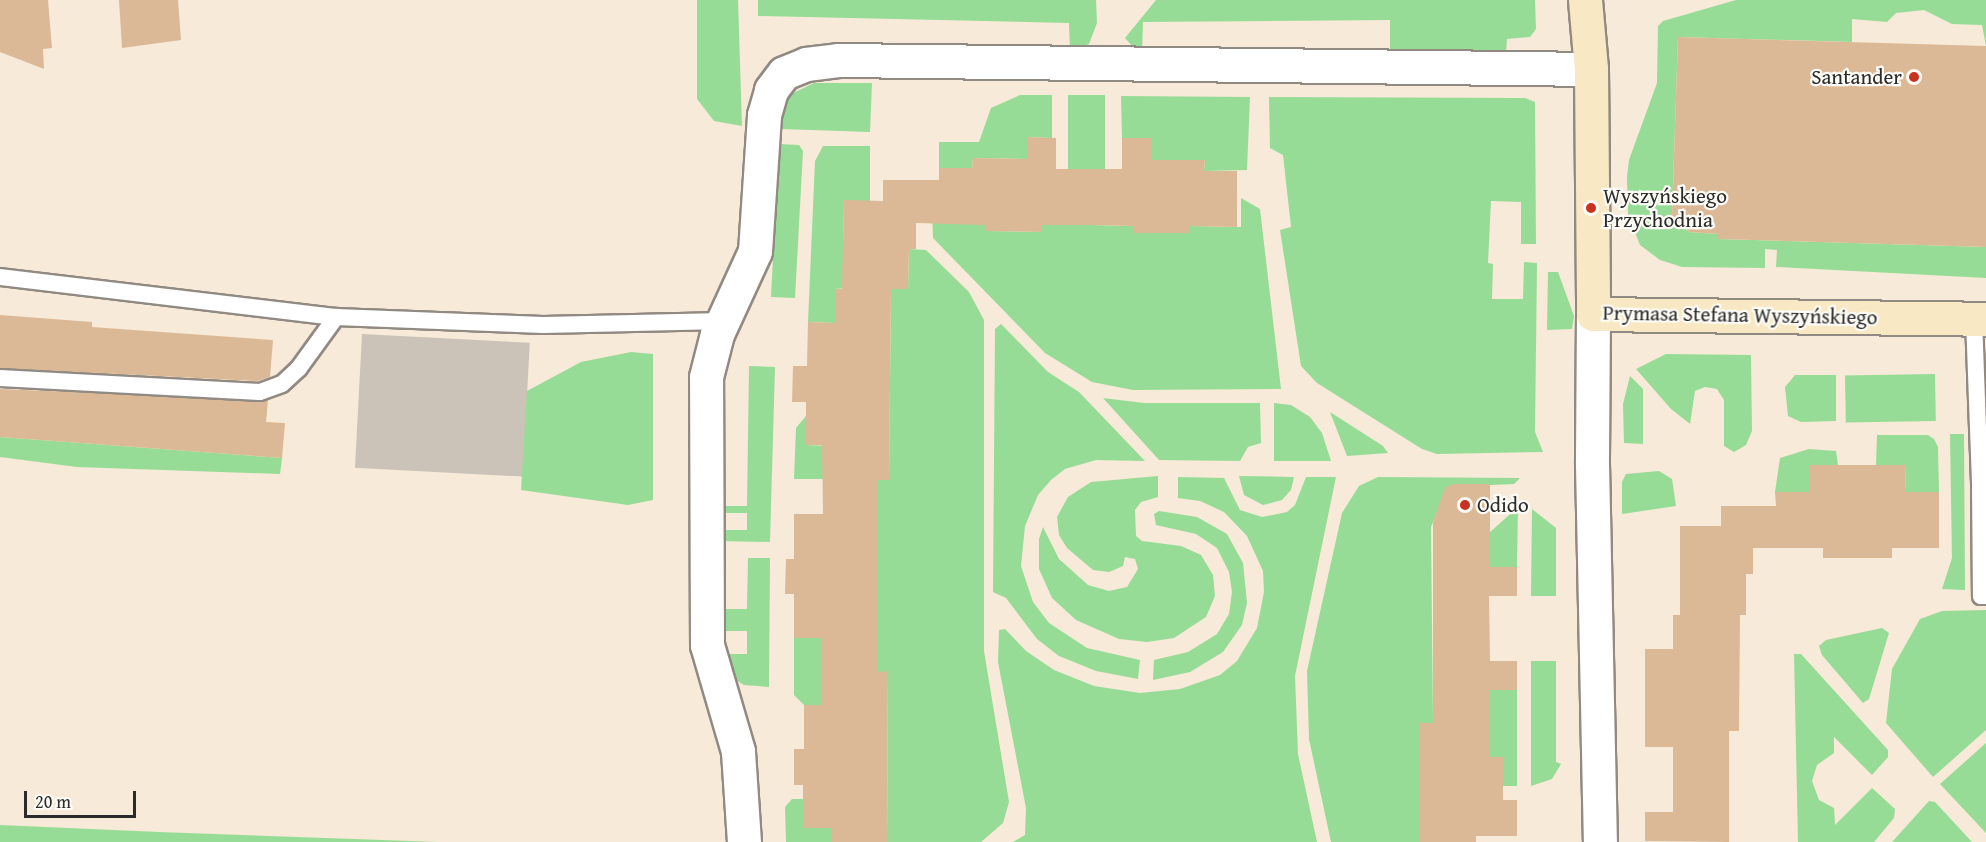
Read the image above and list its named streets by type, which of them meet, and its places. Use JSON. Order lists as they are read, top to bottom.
{
  "streets": {
    "street": ["Prymasa Stefana Wyszyńskiego"]
  },
  "places": ["Santander", "Wyszyńskiego Przychodnia", "Odido"],
  "scale_bar": "20 m"
}
